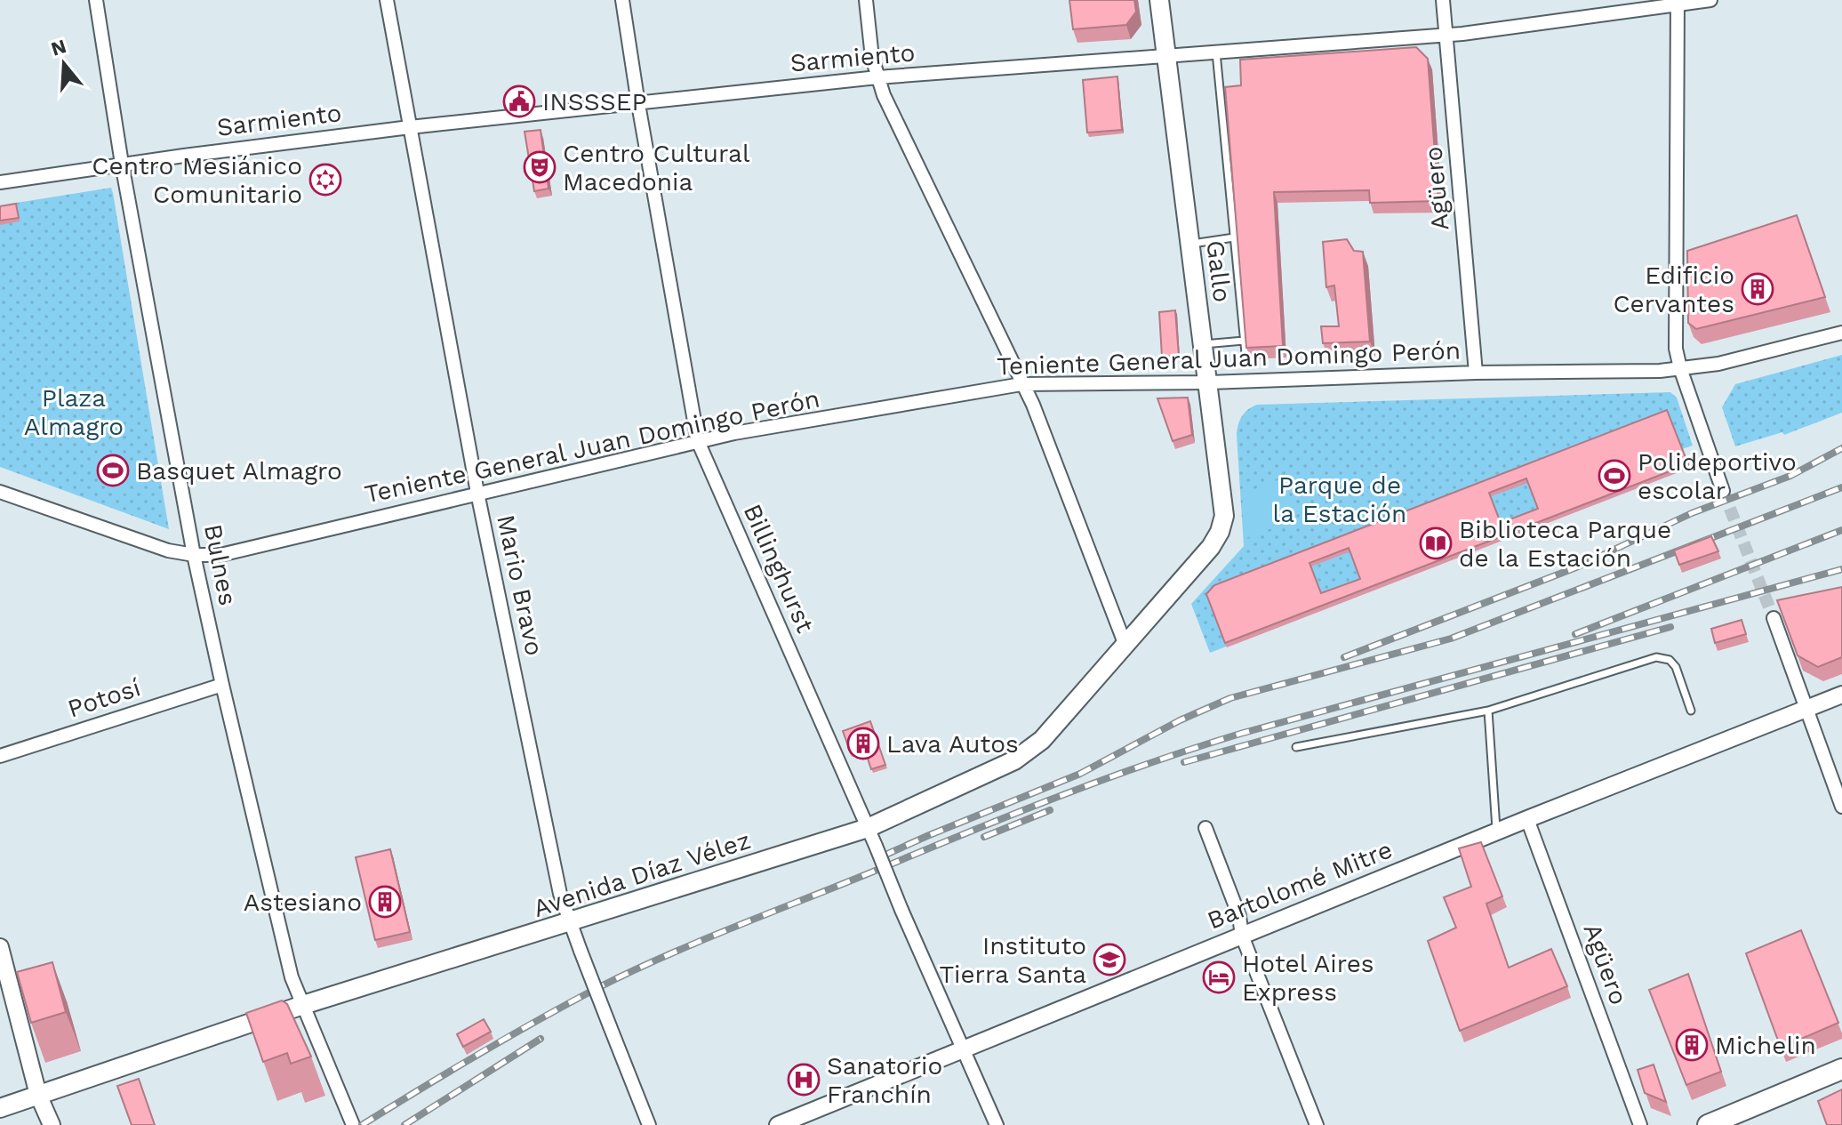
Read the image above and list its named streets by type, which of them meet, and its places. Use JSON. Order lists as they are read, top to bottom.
{
  "streets": {
    "main road": ["Gallo", "Avenida Díaz Vélez"],
    "street": [
      "Sarmiento",
      "Agüero",
      "Teniente General Juan Domingo Perón",
      "Bulnes",
      "Billinghurst",
      "Mario Bravo",
      "Potosí",
      "Bartolomé Mitre"
    ]
  },
  "crossings": [
    ["Sarmiento", "Agüero"],
    ["Sarmiento", "Gallo"],
    ["Sarmiento", "Bulnes"],
    ["Sarmiento", "Billinghurst"],
    ["Sarmiento", "Mario Bravo"],
    ["Agüero", "Teniente General Juan Domingo Perón"],
    ["Agüero", "Bartolomé Mitre"],
    ["Gallo", "Teniente General Juan Domingo Perón"],
    ["Gallo", "Avenida Díaz Vélez"],
    ["Teniente General Juan Domingo Perón", "Bulnes"],
    ["Teniente General Juan Domingo Perón", "Billinghurst"],
    ["Teniente General Juan Domingo Perón", "Mario Bravo"],
    ["Bulnes", "Potosí"],
    ["Bulnes", "Avenida Díaz Vélez"],
    ["Billinghurst", "Avenida Díaz Vélez"],
    ["Billinghurst", "Bartolomé Mitre"],
    ["Mario Bravo", "Avenida Díaz Vélez"]
  ],
  "parks": ["Plaza Almagro", "Parque de la Estación"],
  "places": {
    "public building": ["INSSSEP"],
    "theatre": ["Centro Cultural Macedonia"],
    "synagogue": ["Centro Mesiánico Comunitario"],
    "building": [
      "Edificio Cervantes",
      "Lava Autos",
      "Astesiano",
      "Michelin"
    ],
    "sports": ["Basquet Almagro", "Polideportivo escolar"],
    "library": ["Biblioteca Parque de la Estación"],
    "school or university": ["Instituto Tierra Santa"],
    "hotel": ["Hotel Aires Express"],
    "hospital": ["Sanatorio Franchín"]
  },
  "north": "top"
}
